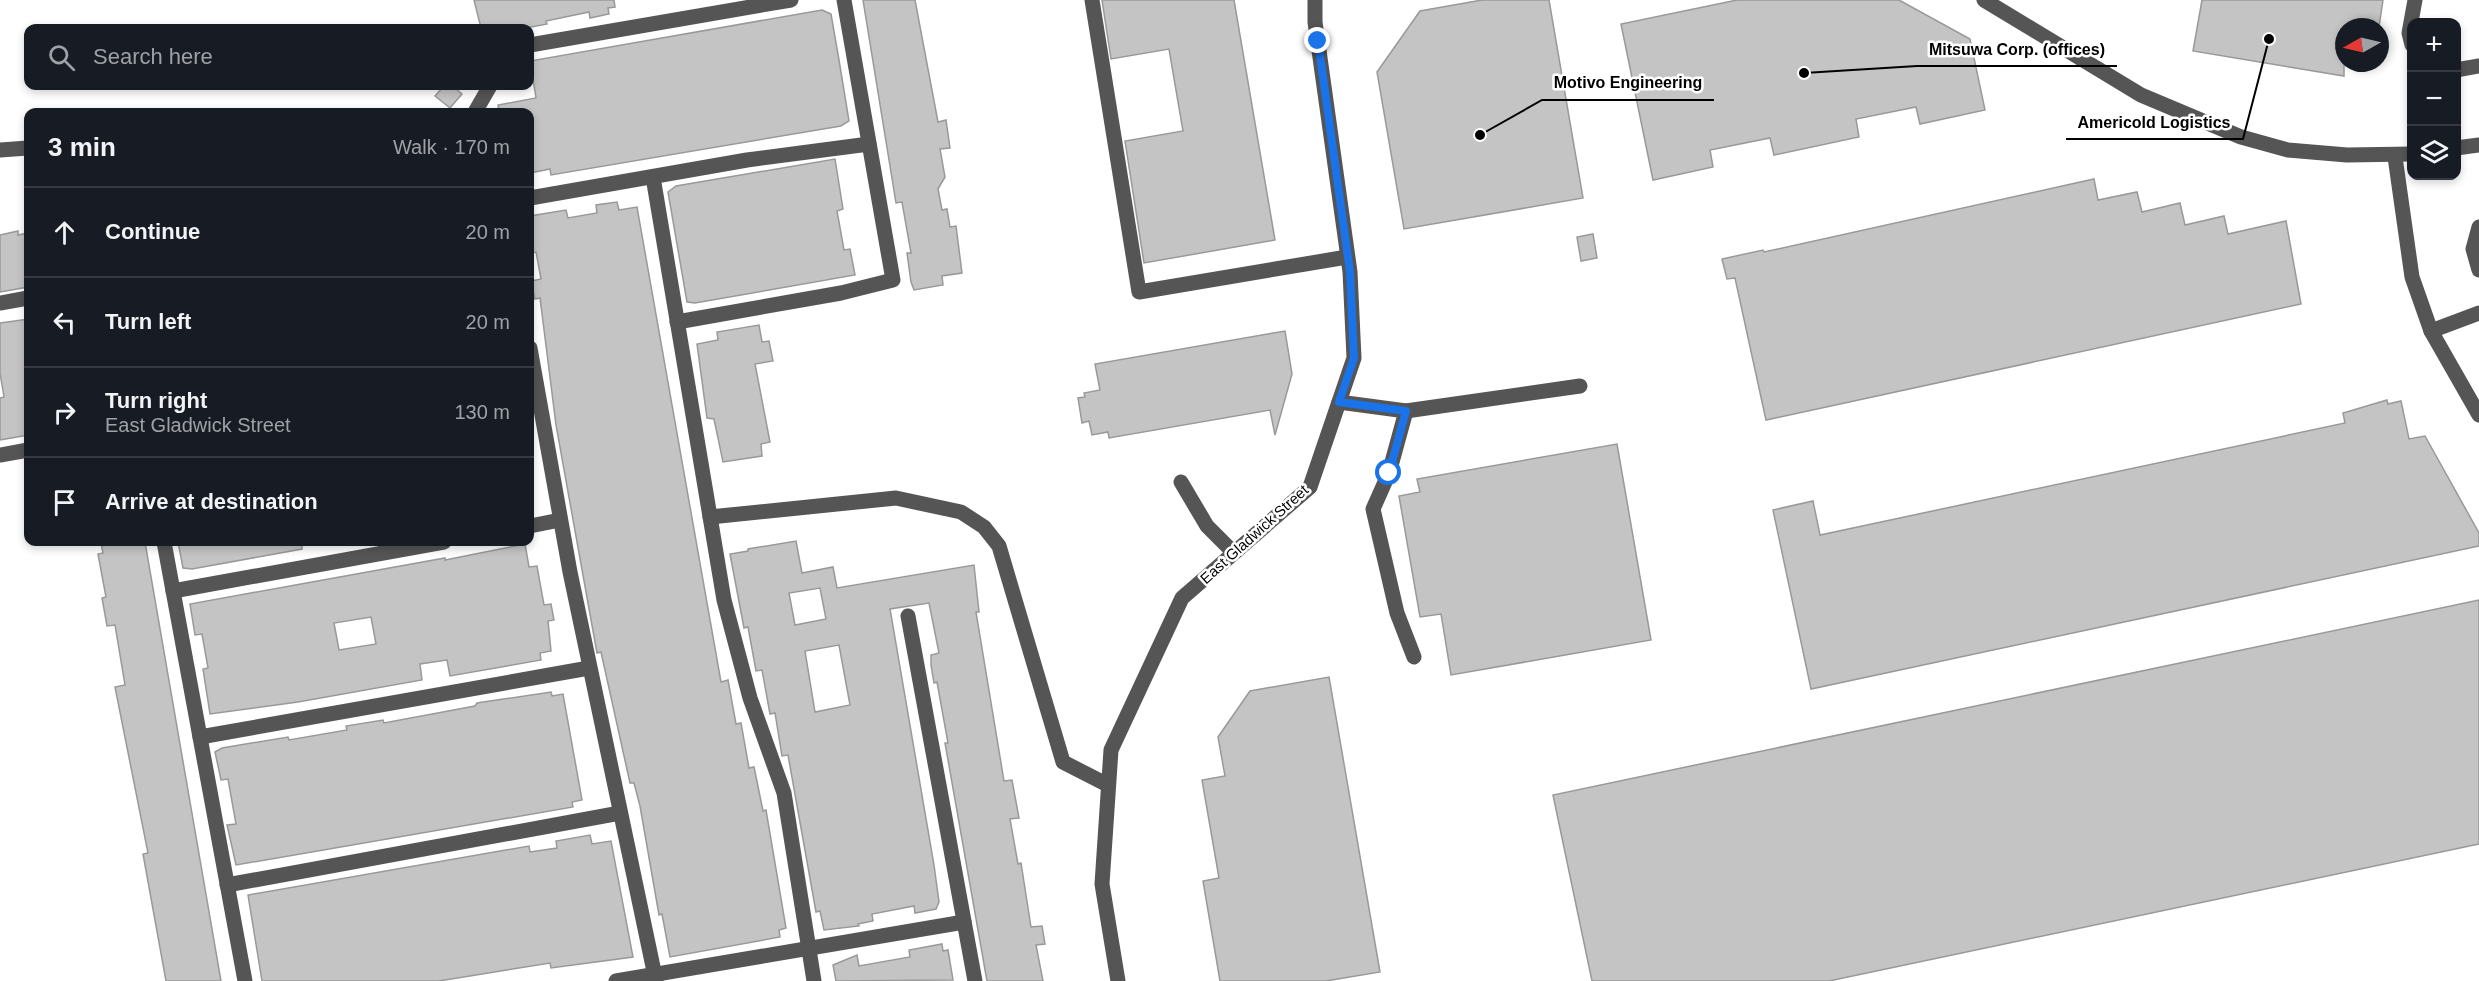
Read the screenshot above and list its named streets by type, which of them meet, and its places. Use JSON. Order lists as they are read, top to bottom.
{
  "streets": {
    "street": ["East Gladwick Street"]
  },
  "places": ["Americold Logistics", "Mitsuwa Corp. (offices)", "Motivo Engineering"],
  "north": "left",
  "page": {
    "map_buttons": ["+", "−"],
    "search": "Search here",
    "heading": ["3 min", "Walk · 170 m"],
    "list": [
      ["Continue", "20 m"],
      ["Turn left", "20 m"],
      ["Turn right", "East Gladwick Street", "130 m"],
      "Arrive at destination"
    ]
  }
}
